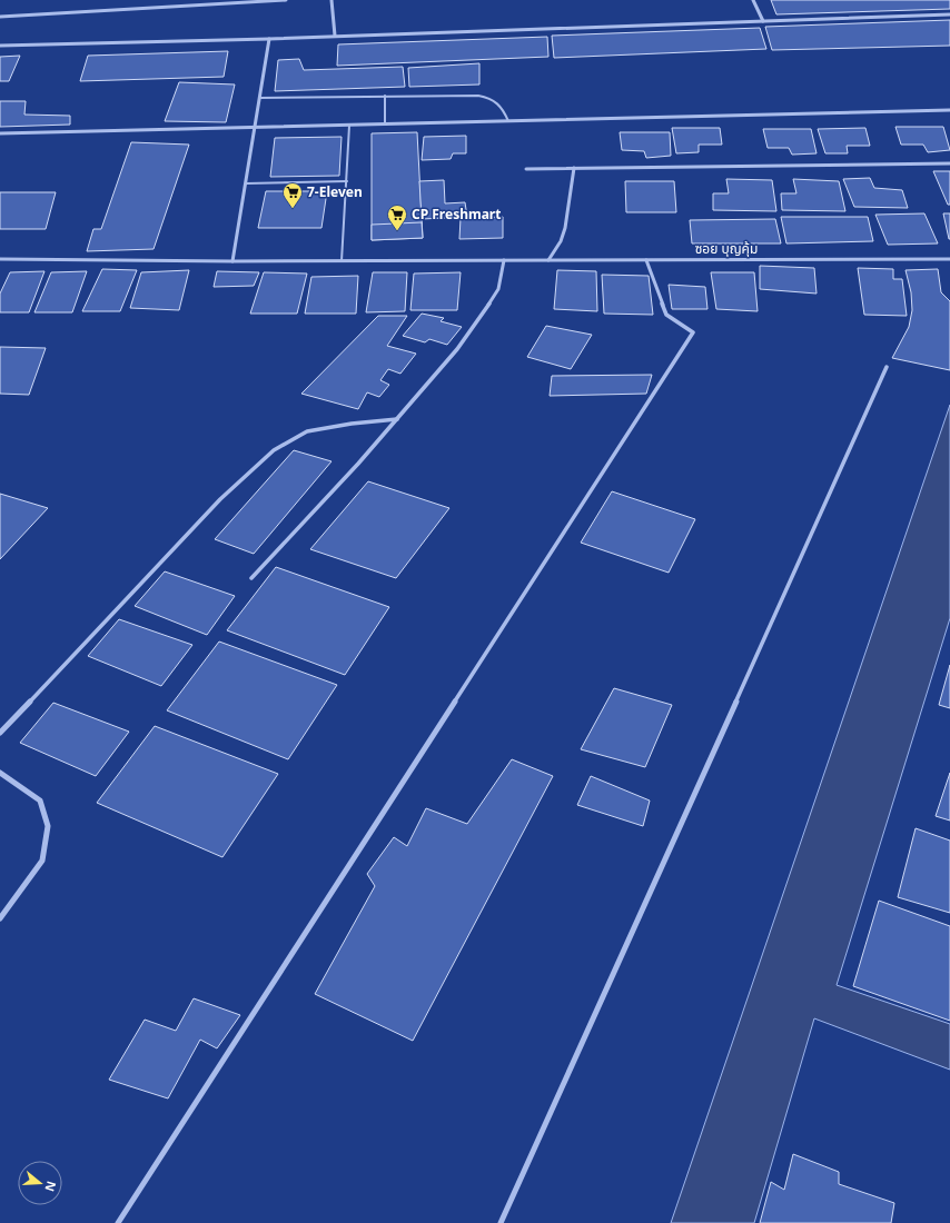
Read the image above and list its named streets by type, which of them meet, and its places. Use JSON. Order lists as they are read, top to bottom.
{
  "streets": {
    "street": ["ซอย บุญคุ้ม"]
  },
  "places": {
    "supermarket": ["7-Eleven", "CP Freshmart"]
  },
  "north": "right"
}
